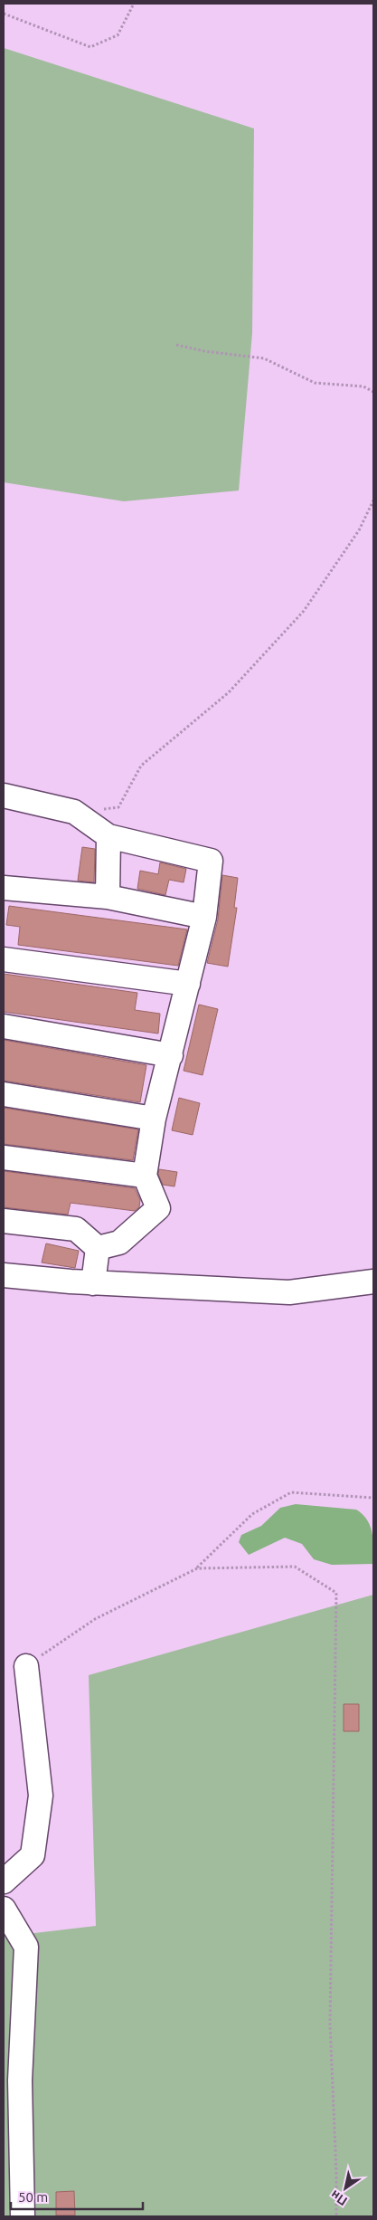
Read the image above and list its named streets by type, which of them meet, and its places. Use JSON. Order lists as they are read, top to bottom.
{
  "scale_bar": "50 m",
  "north": "bottom left"
}
